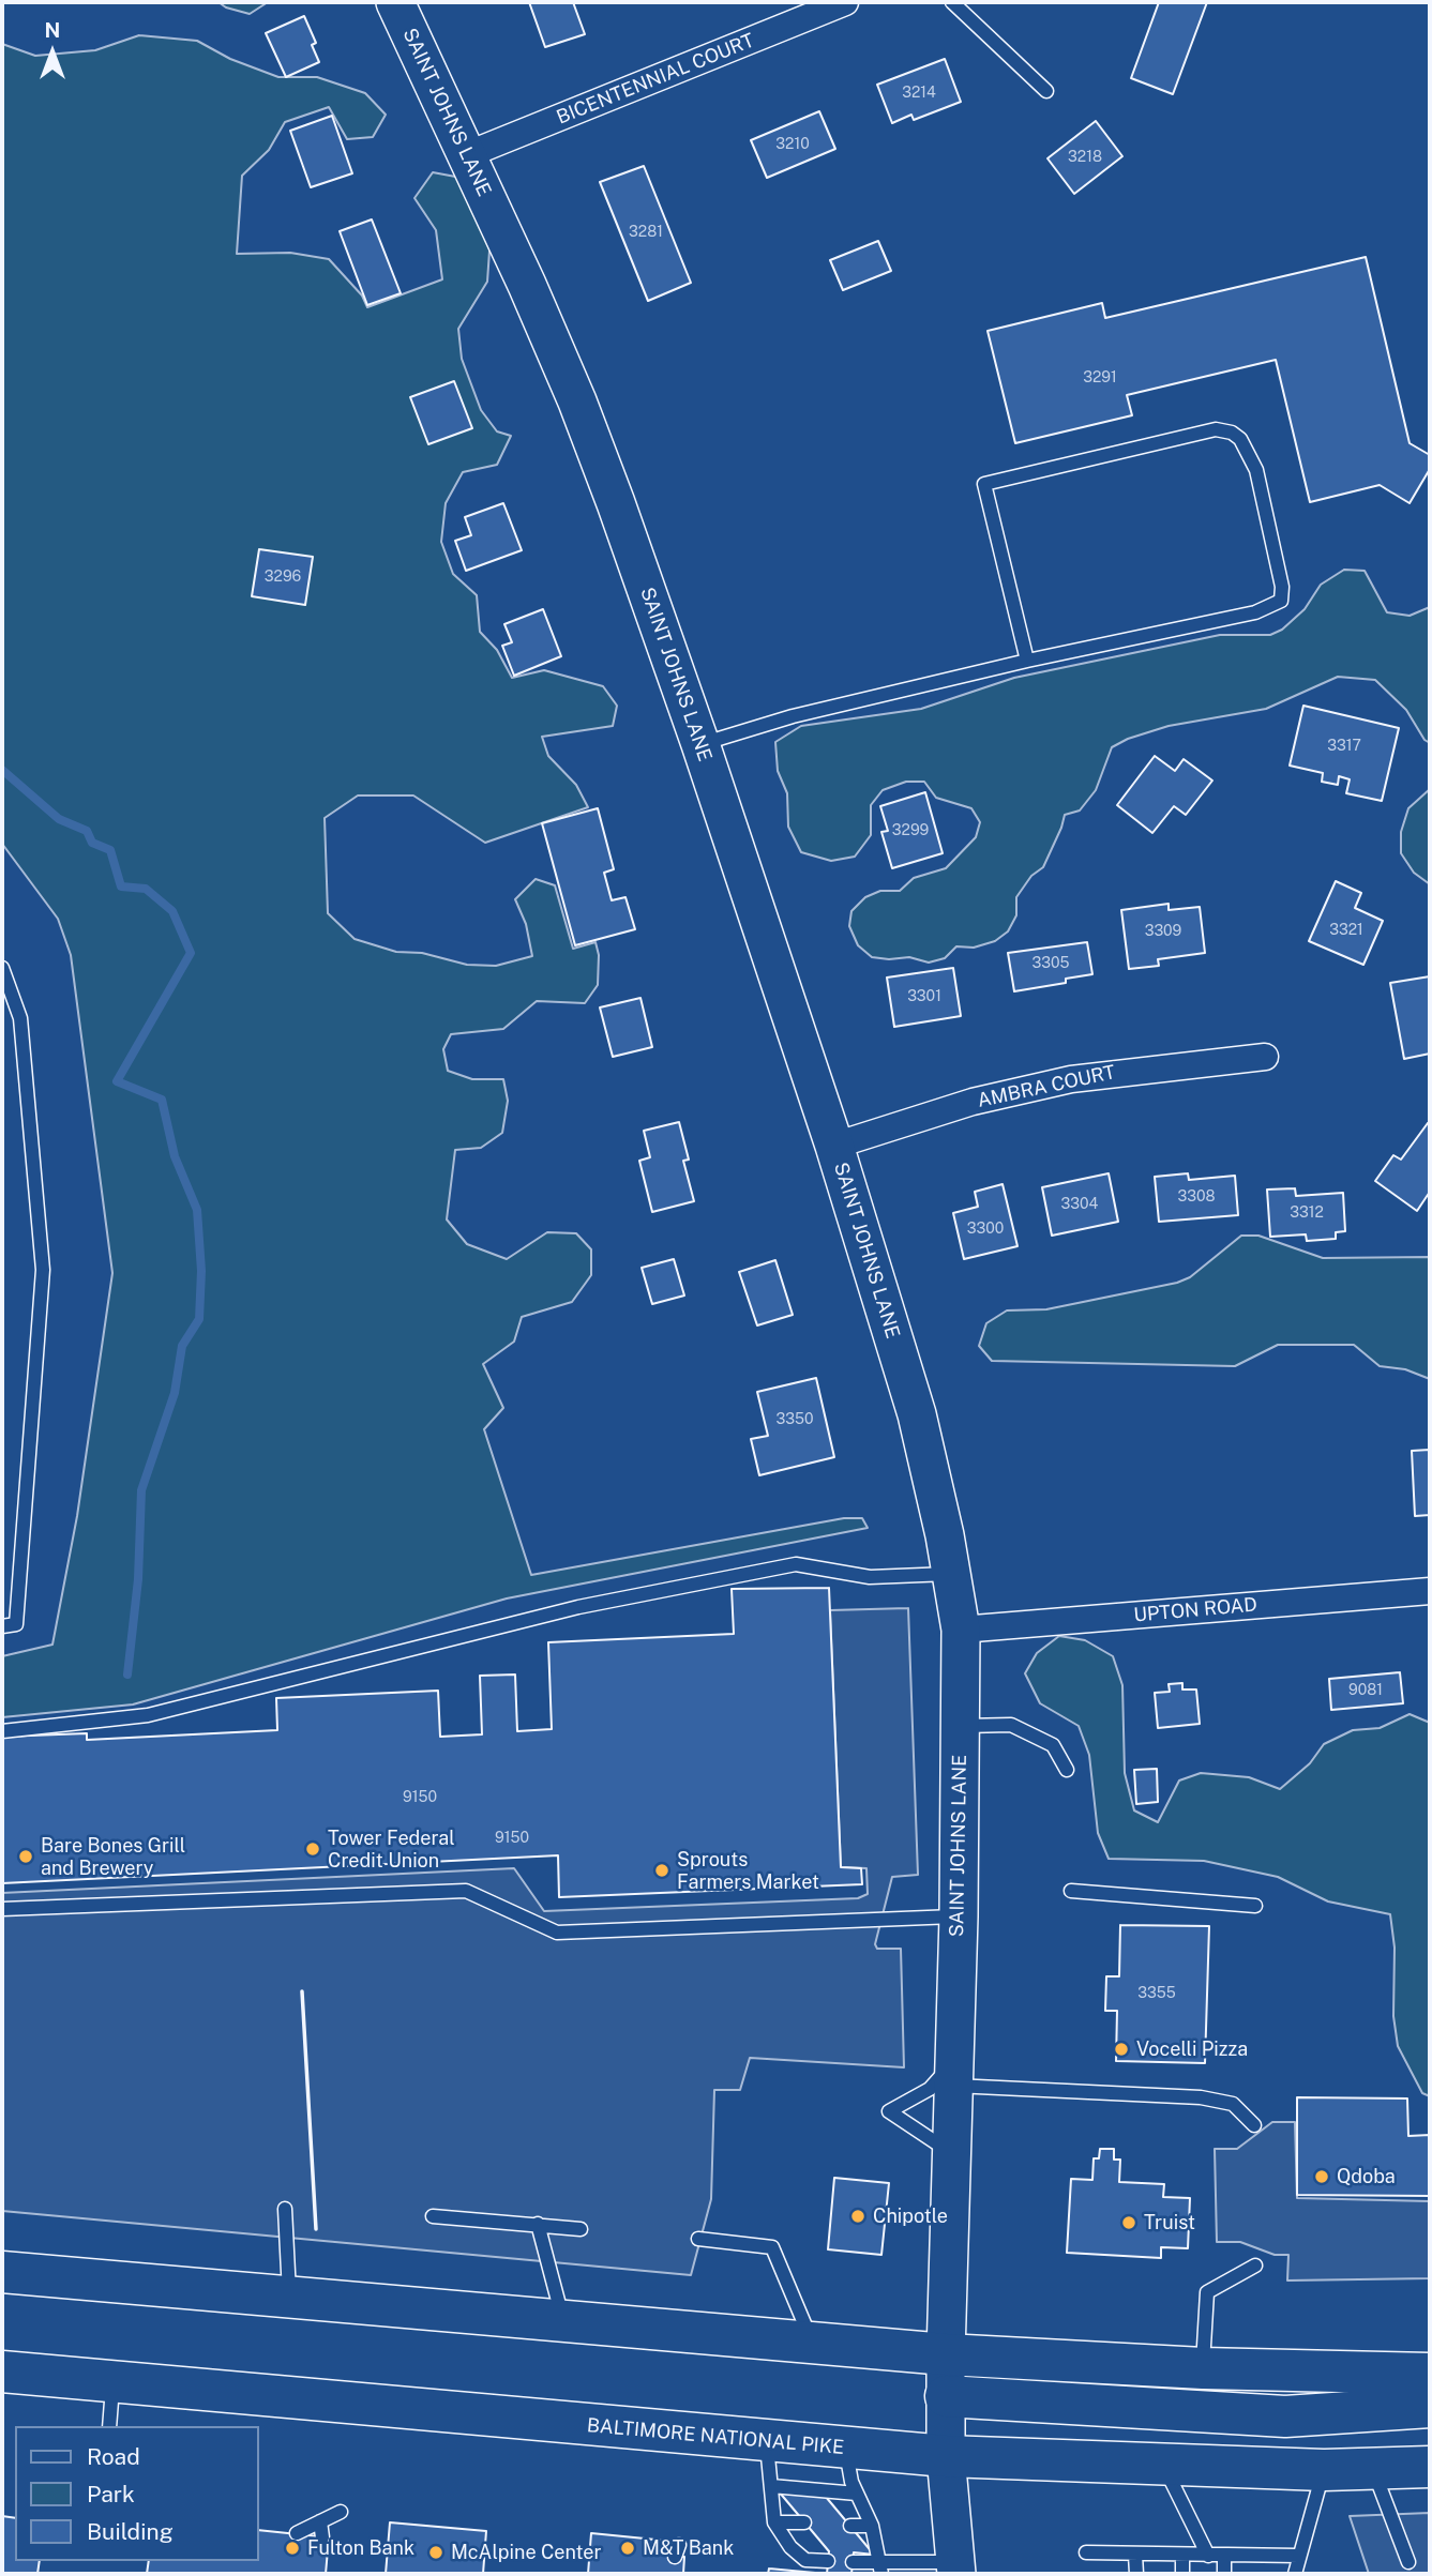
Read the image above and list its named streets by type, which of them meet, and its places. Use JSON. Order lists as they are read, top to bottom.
{
  "streets": {
    "main road": ["BALTIMORE NATIONAL PIKE"],
    "street": [
      "BICENTENNIAL COURT",
      "SAINT JOHNS LANE",
      "AMBRA COURT",
      "UPTON ROAD"
    ]
  },
  "crossings": [
    ["BICENTENNIAL COURT", "SAINT JOHNS LANE"],
    ["SAINT JOHNS LANE", "AMBRA COURT"],
    ["SAINT JOHNS LANE", "UPTON ROAD"],
    ["SAINT JOHNS LANE", "BALTIMORE NATIONAL PIKE"]
  ],
  "places": [
    "Tower Federal Credit Union",
    "Bare Bones Grill and Brewery",
    "Sprouts Farmers Market",
    "Vocelli Pizza",
    "Qdoba",
    "Chipotle",
    "Truist",
    "Fulton Bank",
    "M&T Bank",
    "McAlpine Center"
  ],
  "house_numbers": [
    "3214",
    "3210",
    "3218",
    "3281",
    "3291",
    "3296",
    "3317",
    "3299",
    "3321",
    "3309",
    "3305",
    "3301",
    "3308",
    "3304",
    "3312",
    "3300",
    "3350",
    "9081",
    "9150",
    "9150",
    "3355"
  ],
  "legend": ["Road", "Park", "Building"],
  "north": "top"
}
